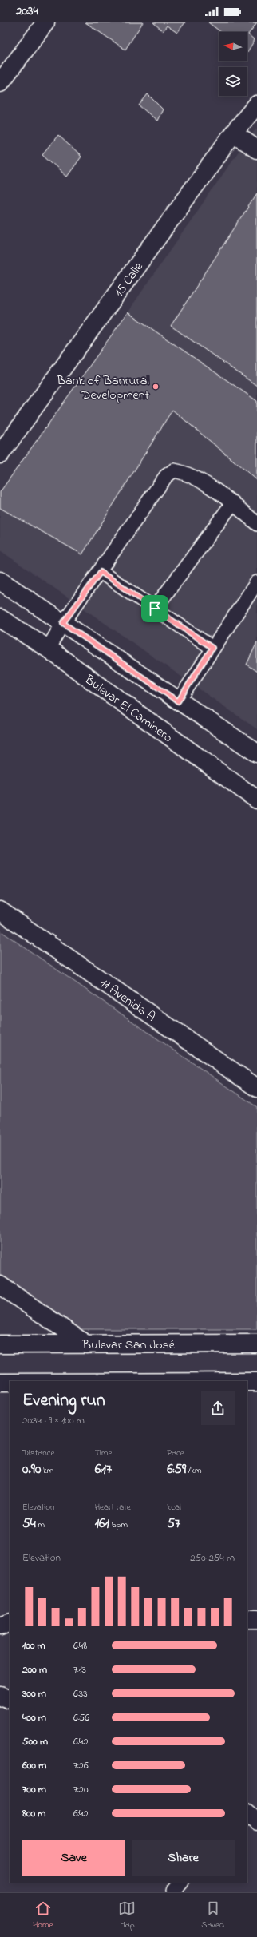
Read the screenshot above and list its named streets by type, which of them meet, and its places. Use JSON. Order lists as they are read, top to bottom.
{
  "streets": {
    "street": [
      "15 Calle",
      "Bulevar El Caminero",
      "11 Avenida A",
      "Bulevar San José"
    ]
  },
  "places": ["Bank of Banrural Development"],
  "north": "left",
  "page": {
    "status": "20:34",
    "heading": ["Evening run", "20:34 · 9 × 100 m"],
    "stats": [
      ["Distance", "0.90 km"],
      ["Time", "6:17"],
      ["Pace", "6:59 /km"],
      ["Elevation", "54 m"],
      ["Heart rate", "161 bpm"],
      ["kcal", "57"]
    ],
    "chart": ["Elevation", "250–254 m"],
    "list": [
      {
        "name": "100 m",
        "note": "6:48"
      },
      {
        "name": "200 m",
        "note": "7:13"
      },
      {
        "name": "300 m",
        "note": "6:33"
      },
      {
        "name": "400 m",
        "note": "6:56"
      },
      {
        "name": "500 m",
        "note": "6:42"
      },
      {
        "name": "600 m",
        "note": "7:26"
      },
      {
        "name": "700 m",
        "note": "7:20"
      },
      {
        "name": "800 m",
        "note": "6:42"
      }
    ],
    "buttons": ["Save", "Share"],
    "tabs": ["Home", "Map", "Saved"]
  }
}
